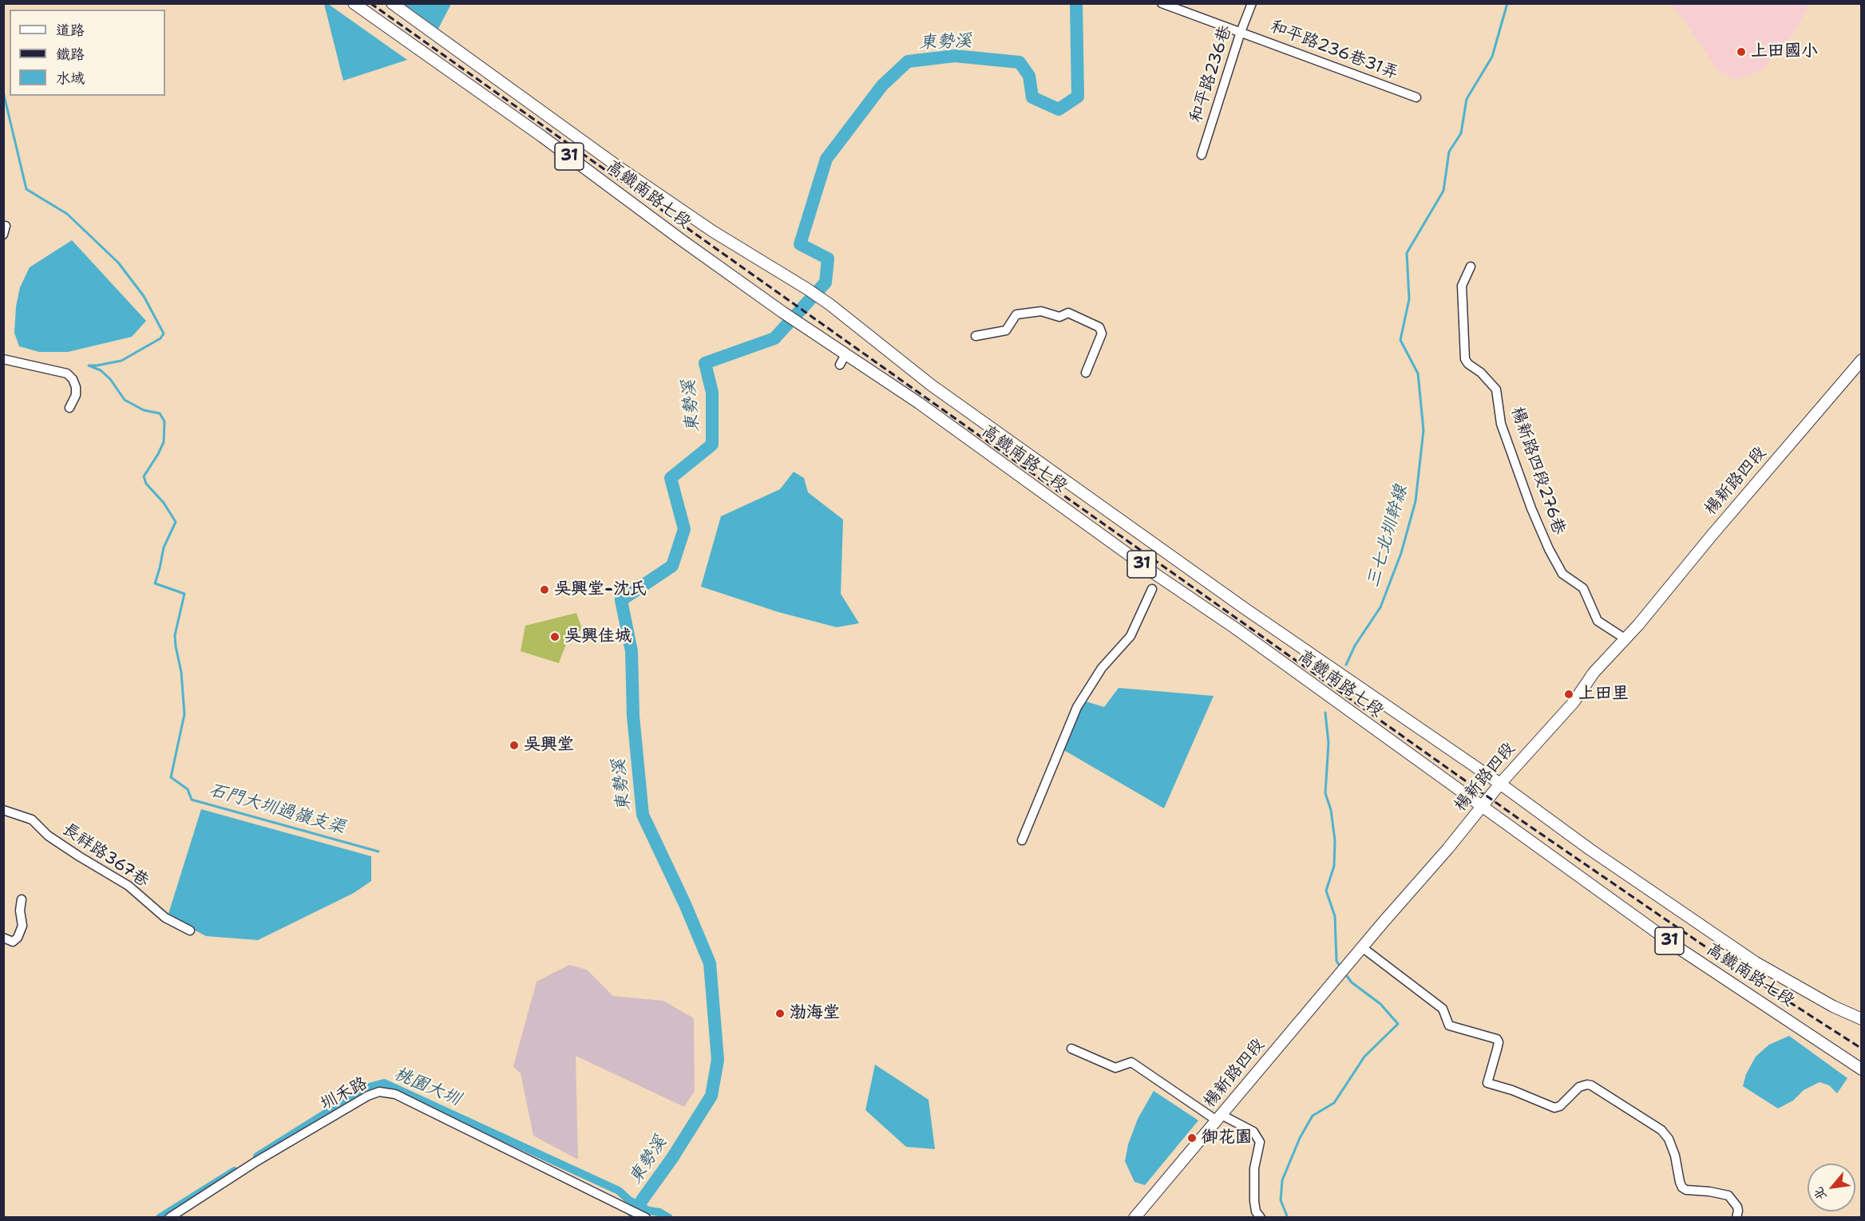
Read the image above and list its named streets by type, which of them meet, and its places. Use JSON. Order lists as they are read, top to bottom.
{
  "streets": {
    "main road": ["31", "高鐵南路七段", "楊新路四段"],
    "street": [
      "和平路236巷31弄",
      "和平路236巷",
      "楊新路四段276巷",
      "長祥路367巷",
      "圳禾路"
    ]
  },
  "crossings": [
    ["和平路236巷31弄", "和平路236巷"],
    ["高鐵南路七段", "楊新路四段"],
    ["楊新路四段276巷", "楊新路四段"]
  ],
  "water": [
    "東勢溪",
    "三七北圳幹線",
    "石門大圳過嶺支渠",
    "桃園大圳"
  ],
  "places": [
    "上田國小",
    "吳興堂-沈氏",
    "吳興佳城",
    "上田里",
    "吳興堂",
    "渤海堂",
    "御花園"
  ],
  "legend": ["道路", "鐵路", "水域"],
  "north": "bottom left"
}
